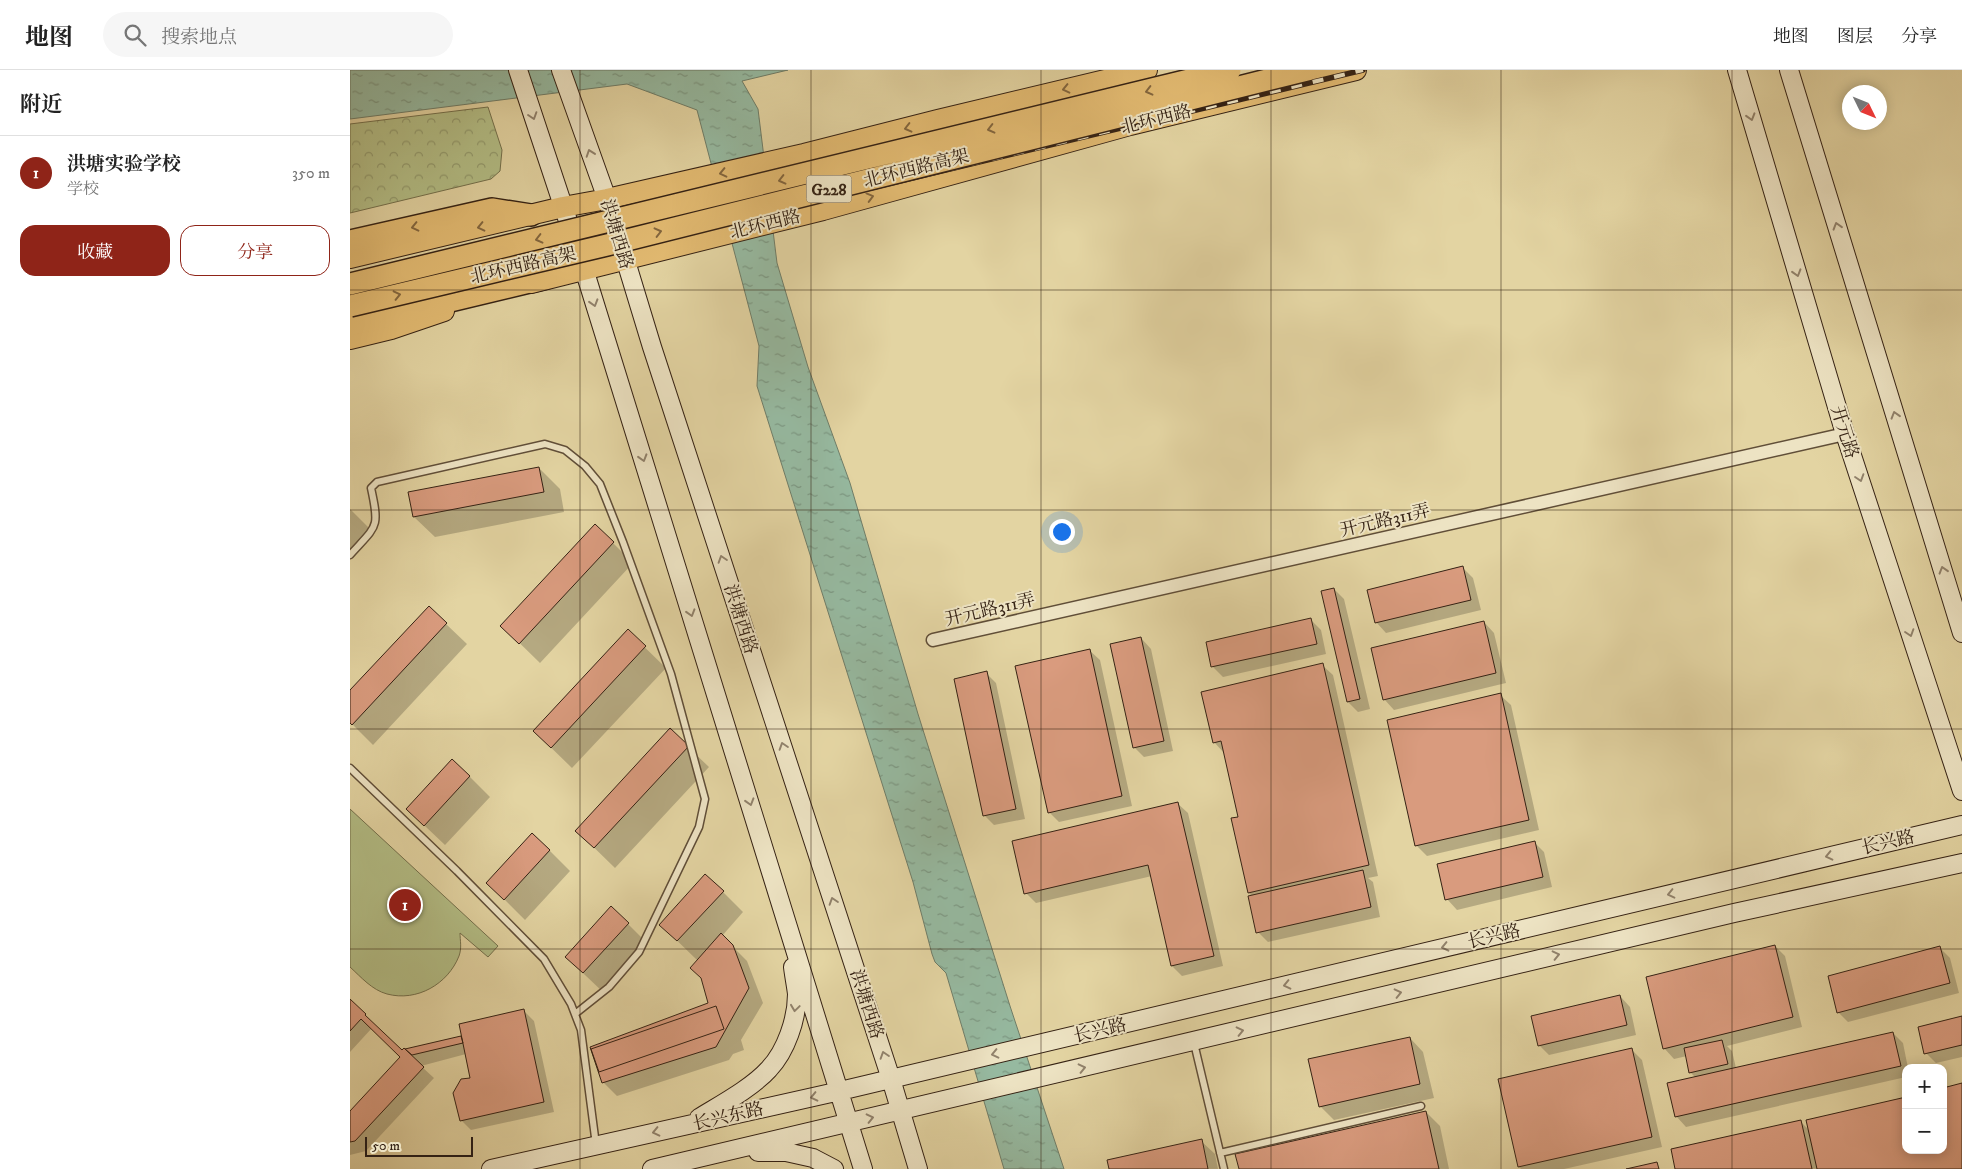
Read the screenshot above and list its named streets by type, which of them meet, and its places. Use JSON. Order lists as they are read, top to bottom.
{
  "streets": {
    "highway": ["北环西路高架", "G228"],
    "main road": [
      "北环西路",
      "洪塘西路",
      "开元路",
      "长兴路",
      "长兴东路"
    ],
    "street": ["开元路311弄"]
  },
  "crossings": [
    ["北环西路", "洪塘西路"],
    ["洪塘西路", "长兴东路"],
    ["开元路", "开元路311弄"],
    ["长兴路", "长兴东路"]
  ],
  "scale_bar": "50 m",
  "north": "bottom right",
  "page": {
    "header": "地图",
    "search": "搜索地点",
    "nav": ["地图", "图层", "分享"],
    "heading": "附近",
    "list": [
      {
        "mark": "1",
        "name": "洪塘实验学校",
        "note": "学校",
        "value": "350 m"
      }
    ],
    "buttons": ["收藏", "分享"],
    "pins": "1",
    "map_buttons": ["+", "−"],
    "scale": "50 m"
  }
}
